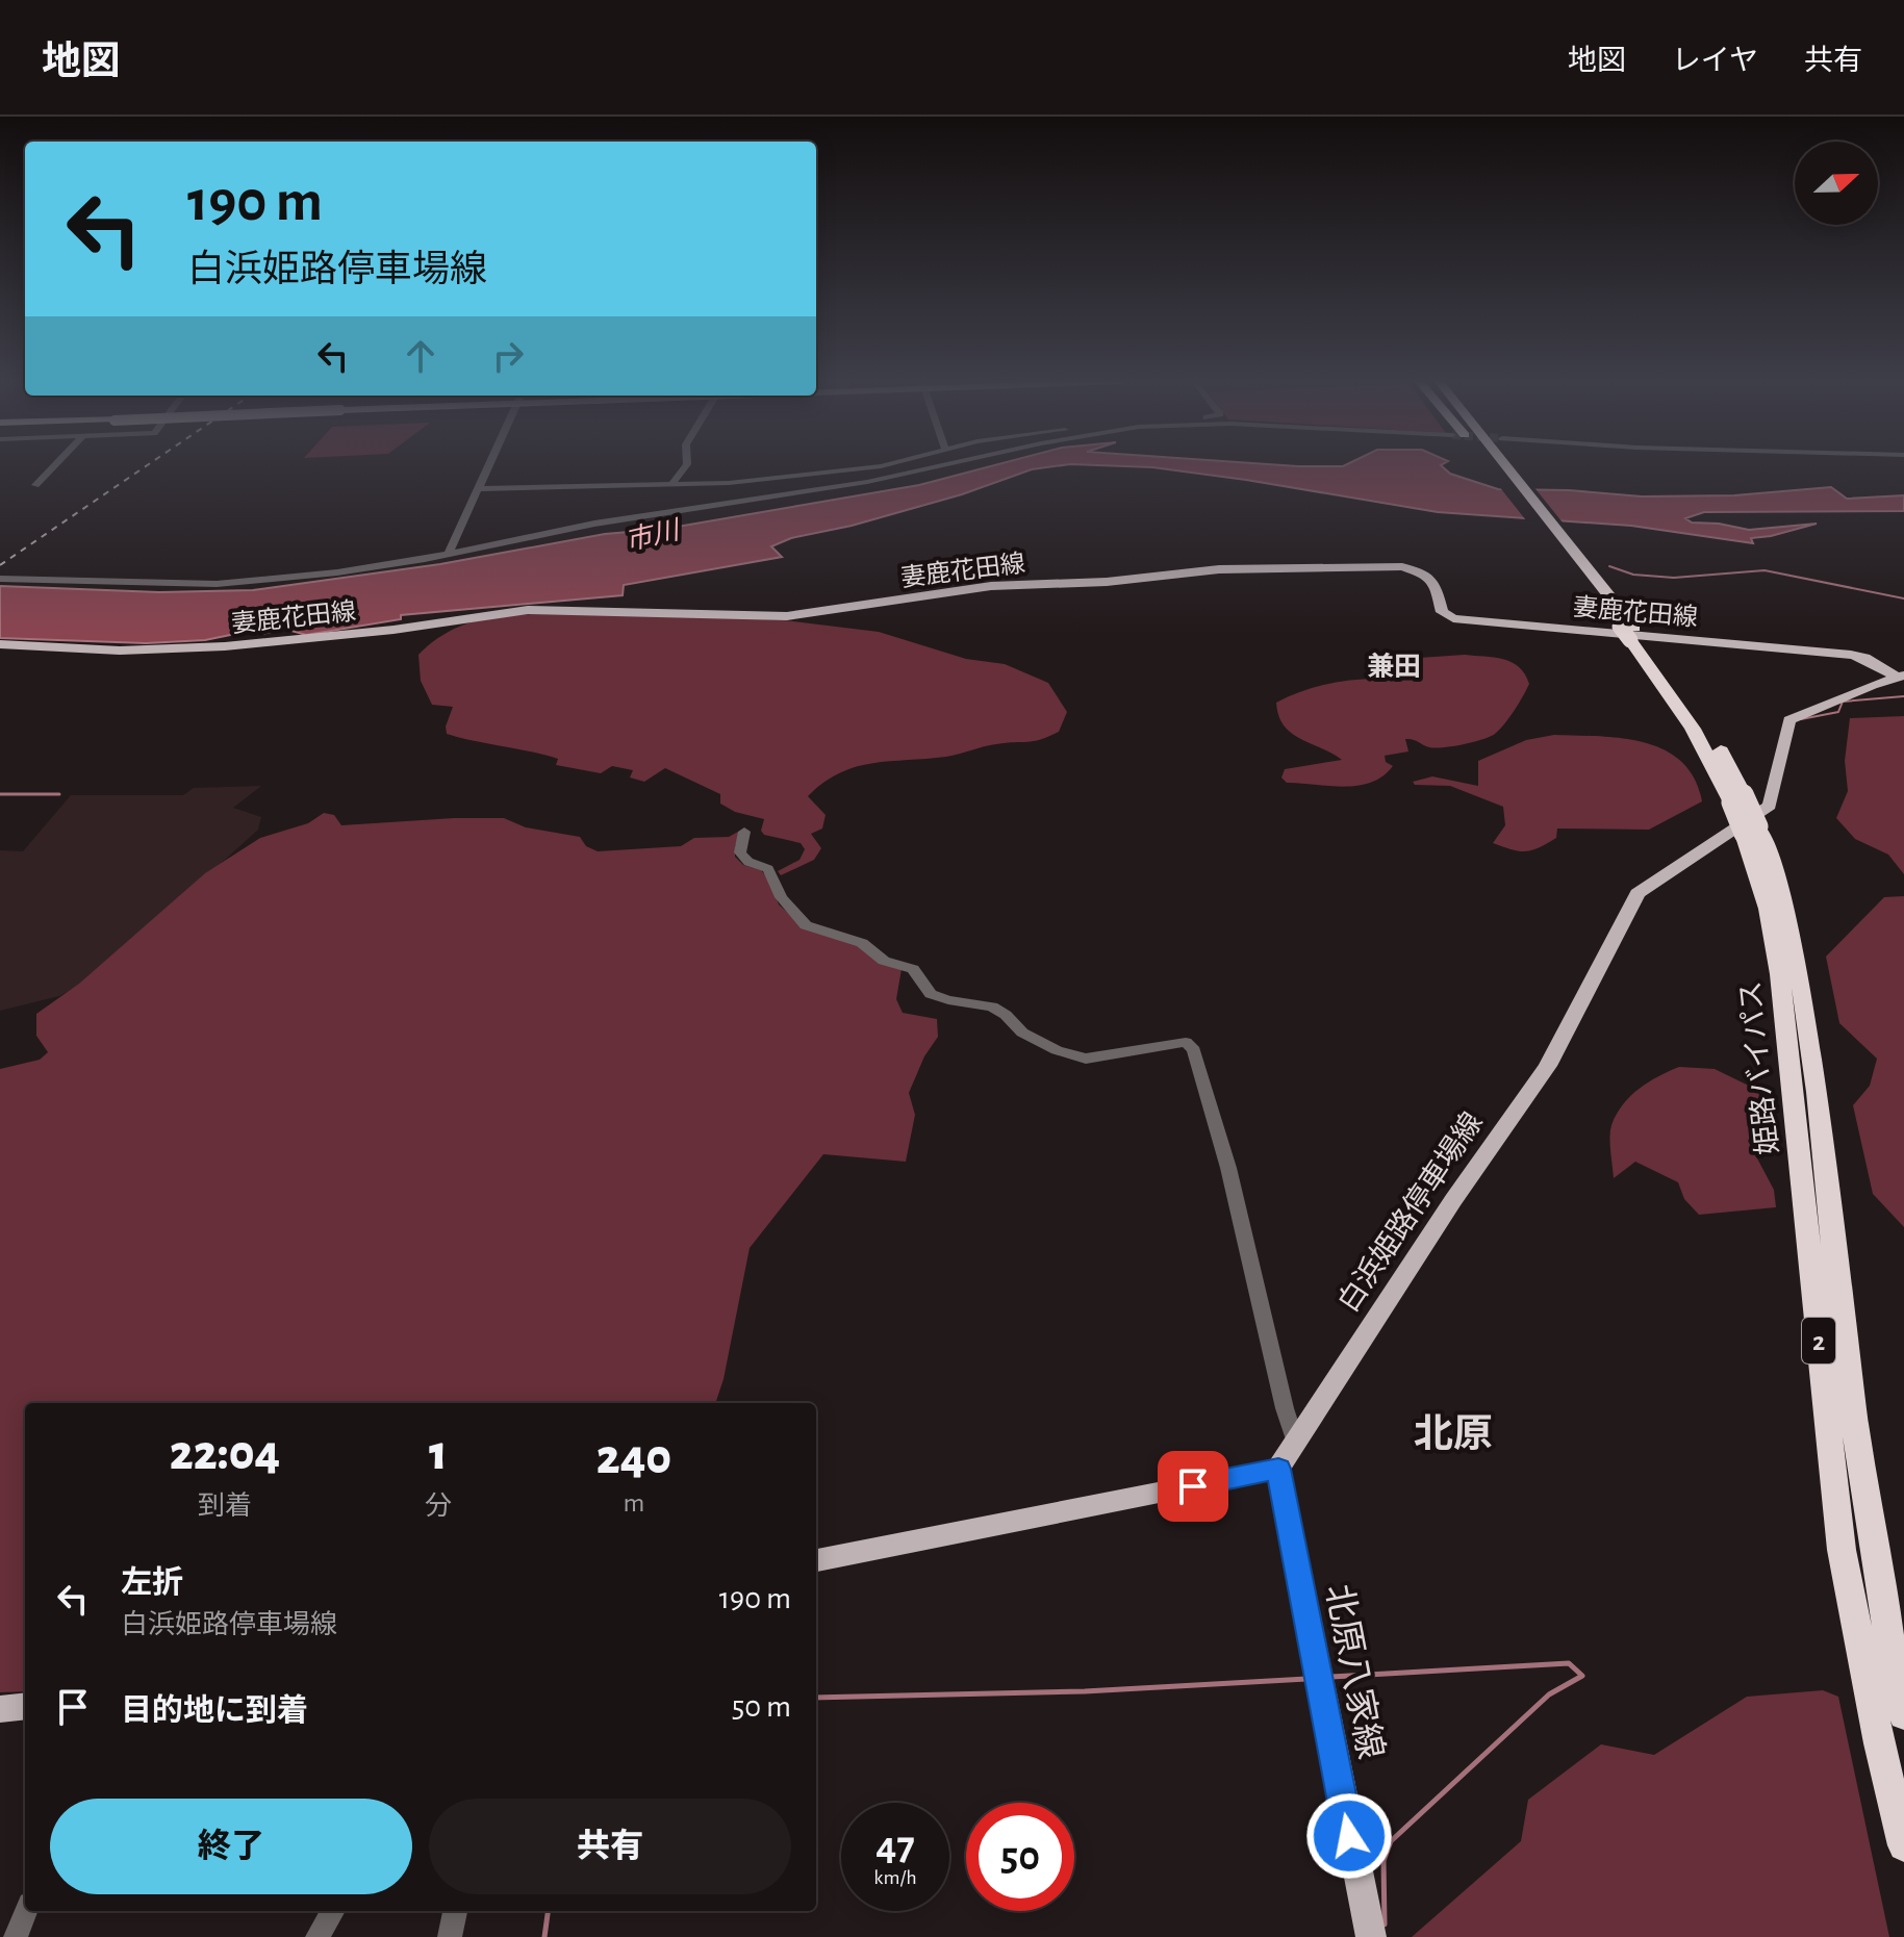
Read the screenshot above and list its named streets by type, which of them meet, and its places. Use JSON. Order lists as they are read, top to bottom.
{
  "streets": {
    "highway": ["姫路バイパス", "2"],
    "main road": ["妻鹿花田線", "白浜姫路停車場線", "北原八家線"]
  },
  "crossings": [
    ["妻鹿花田線", "白浜姫路停車場線"],
    ["白浜姫路停車場線", "北原八家線"]
  ],
  "districts": ["兼田", "北原"],
  "water": ["市川"],
  "north": "right",
  "page": {
    "header": "地図",
    "nav": ["地図", "レイヤ", "共有"],
    "turn": ["190 m", "白浜姫路停車場線"],
    "eta": [
      "22:04",
      "到着",
      "1",
      "分",
      "240",
      "m"
    ],
    "list": [
      {
        "name": "左折",
        "note": "白浜姫路停車場線",
        "value": "190 m"
      },
      {
        "name": "目的地に到着",
        "value": "50 m"
      }
    ],
    "buttons": ["終了", "共有"],
    "speed": "47 km/h",
    "limit": "50"
  }
}
